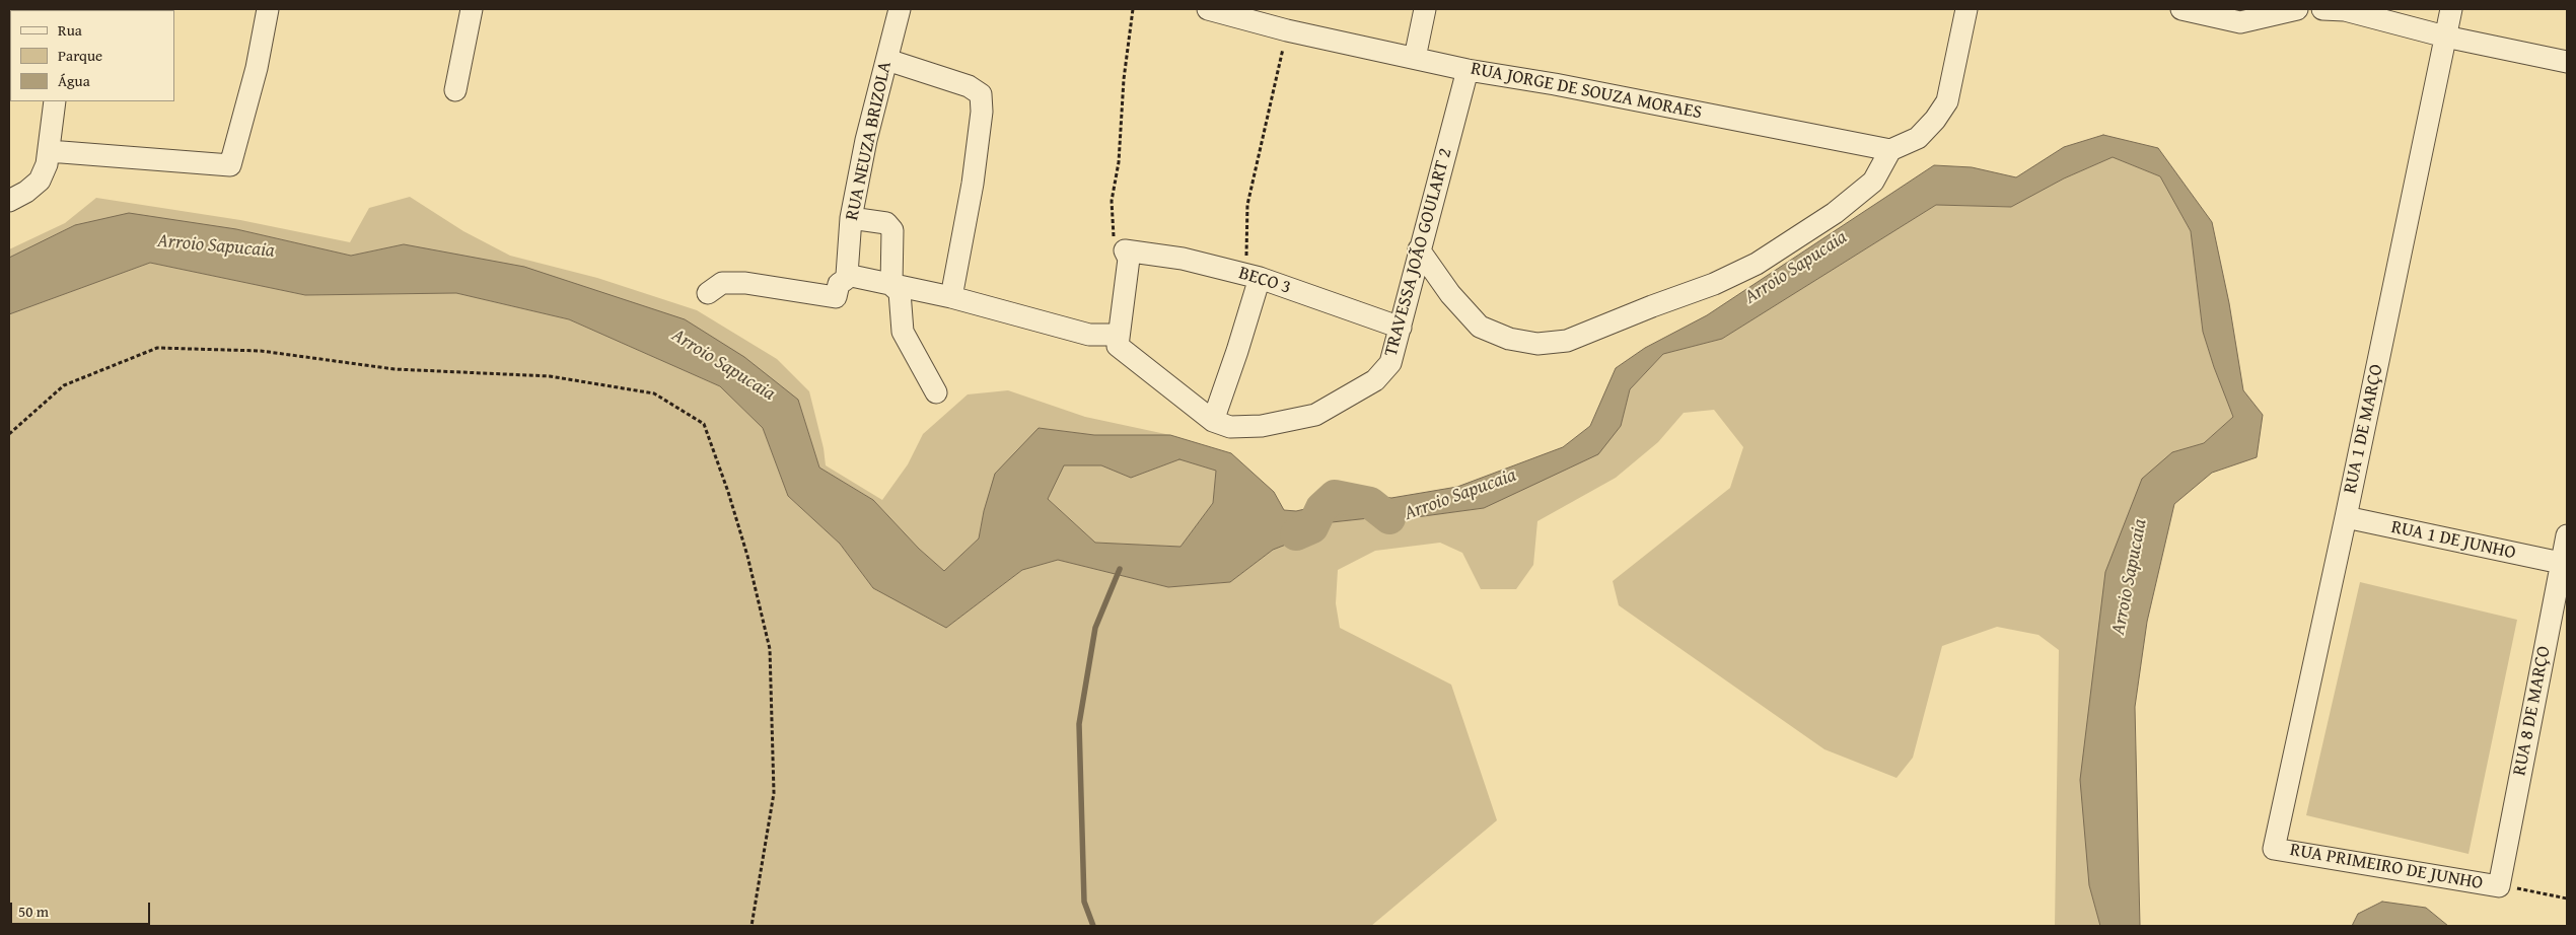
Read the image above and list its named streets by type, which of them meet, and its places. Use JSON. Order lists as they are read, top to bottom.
{
  "streets": {
    "street": [
      "RUA JORGE DE SOUZA MORAES",
      "RUA NEUZA BRIZOLA",
      "TRAVESSA JOÃO GOULART 2",
      "BECO 3",
      "RUA 1 DE MARÇO",
      "RUA 1 DE JUNHO",
      "RUA 8 DE MARÇO",
      "RUA PRIMEIRO DE JUNHO"
    ]
  },
  "crossings": [
    ["RUA JORGE DE SOUZA MORAES", "TRAVESSA JOÃO GOULART 2"],
    ["TRAVESSA JOÃO GOULART 2", "BECO 3"],
    ["RUA 1 DE MARÇO", "RUA 1 DE JUNHO"],
    ["RUA 1 DE MARÇO", "RUA PRIMEIRO DE JUNHO"],
    ["RUA 1 DE JUNHO", "RUA 8 DE MARÇO"],
    ["RUA 8 DE MARÇO", "RUA PRIMEIRO DE JUNHO"]
  ],
  "water": ["Arroio Sapucaia"],
  "legend": ["Rua", "Parque", "Água"],
  "scale_bar": "50 m"
}
